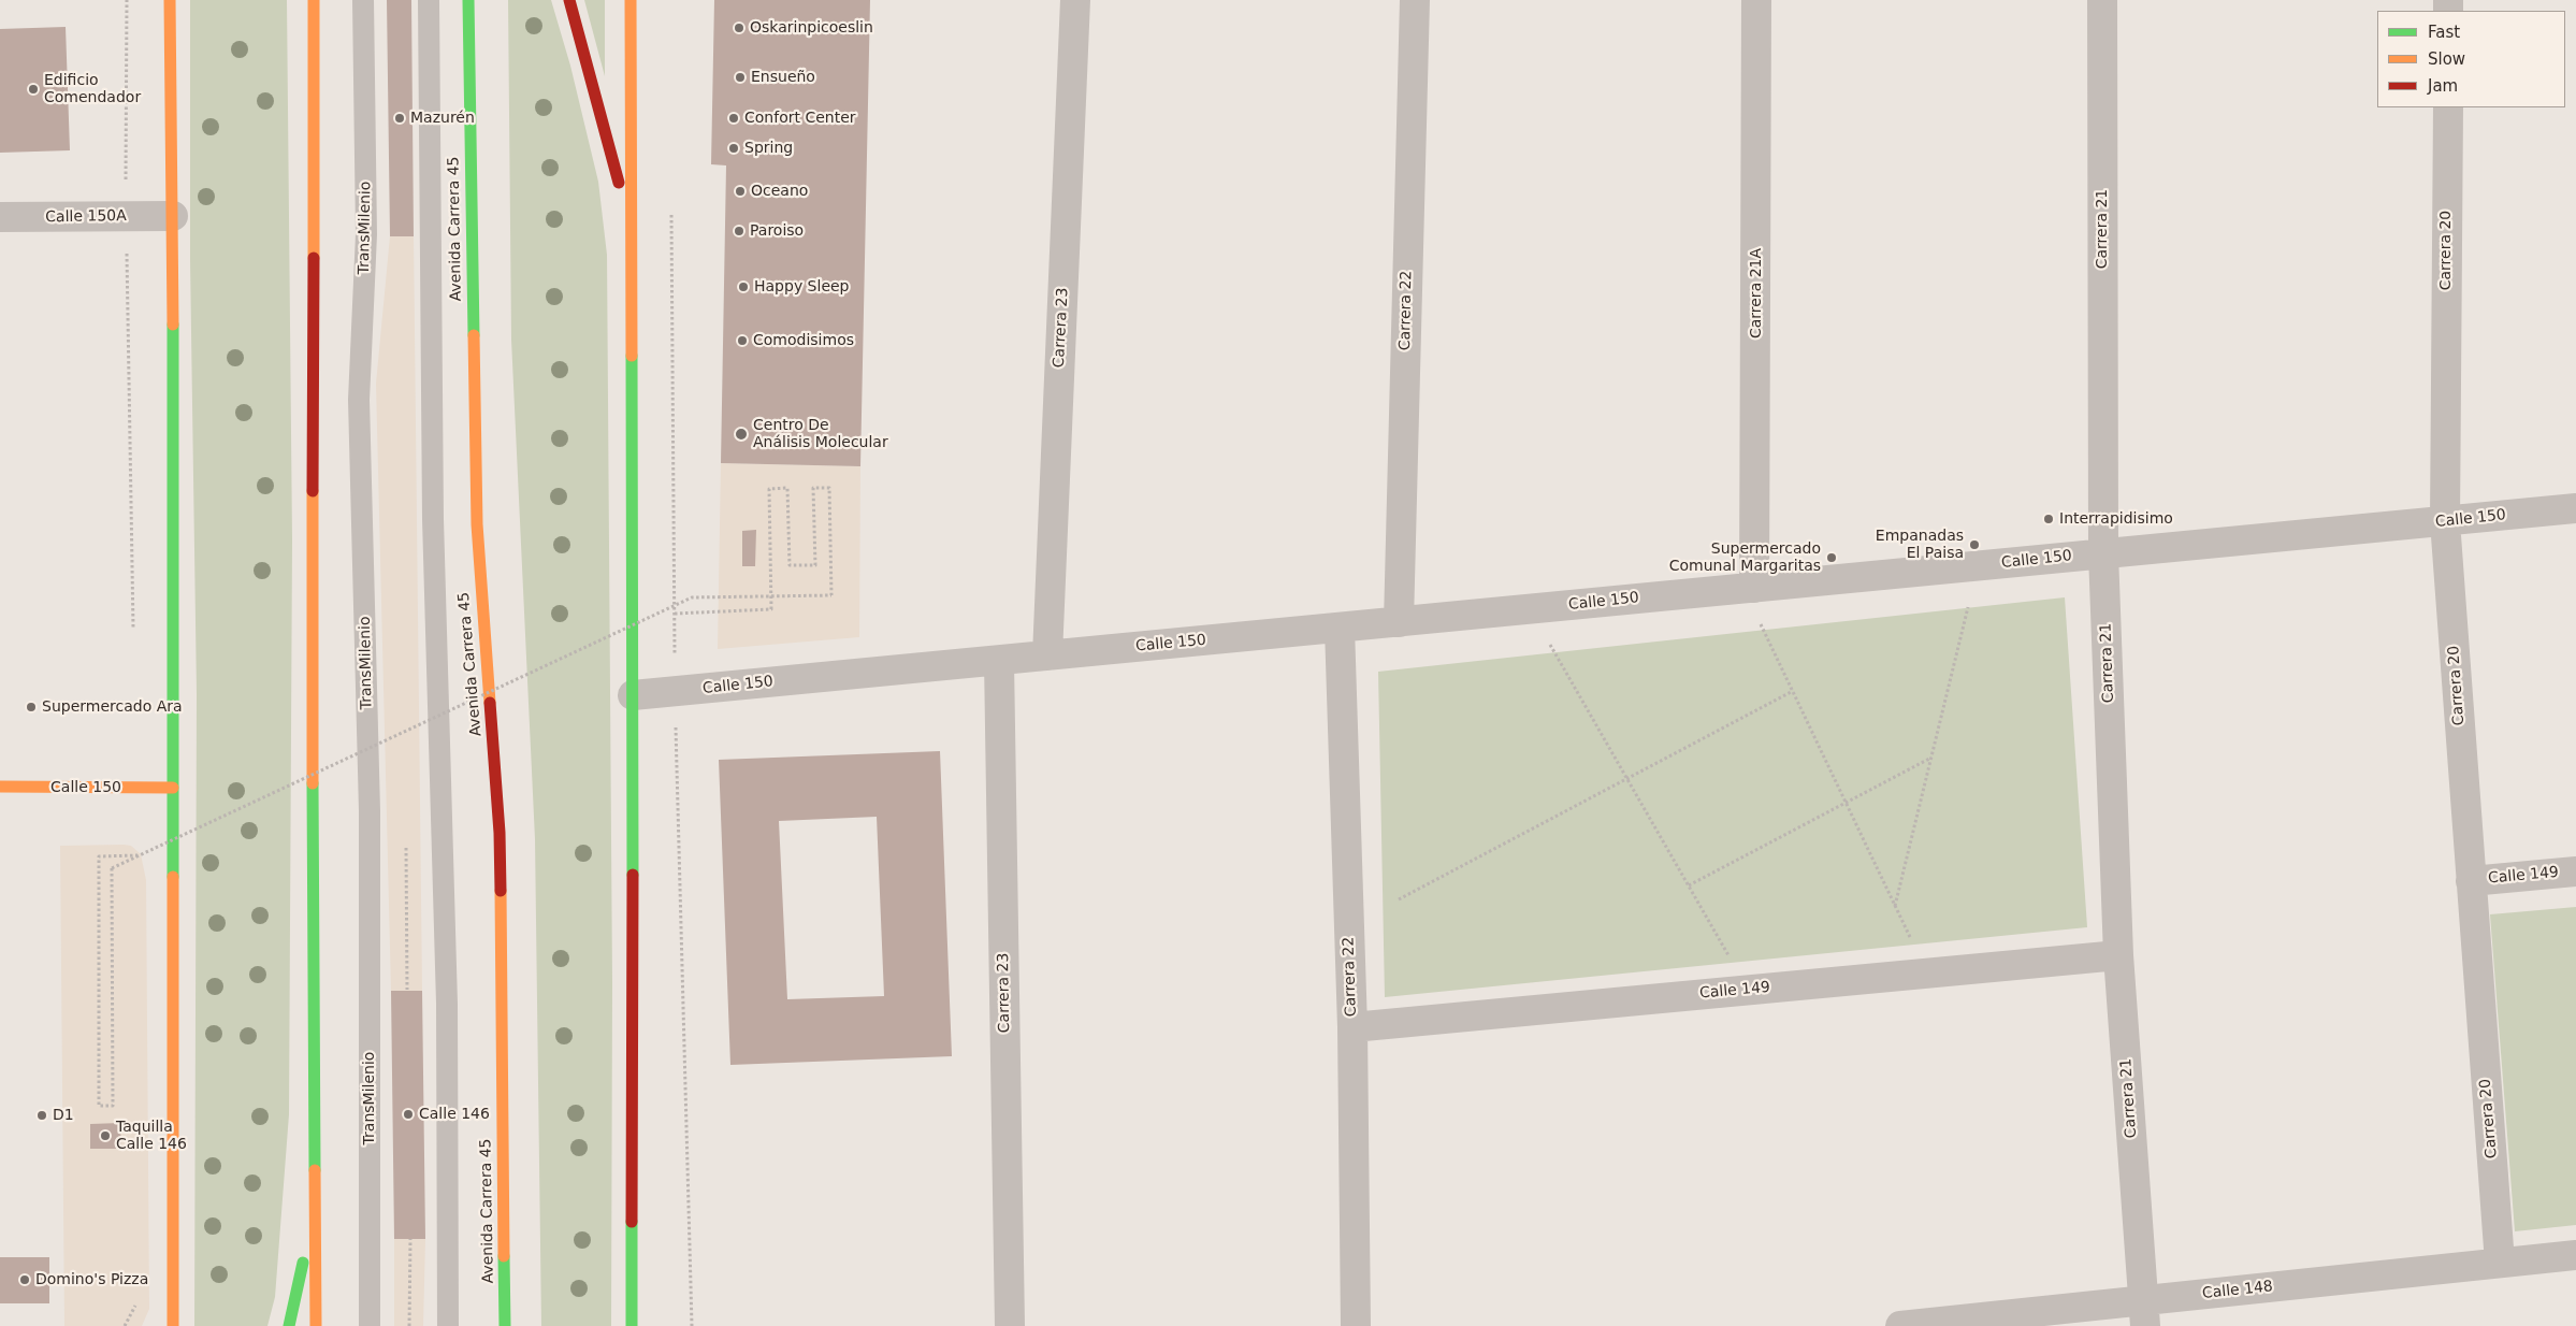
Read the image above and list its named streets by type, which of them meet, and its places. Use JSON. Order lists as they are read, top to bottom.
{
  "streets": {
    "main road": ["Avenida Carrera 45", "Calle 150"],
    "street": [
      "Calle 150A",
      "Carrera 21",
      "Carrera 20",
      "Carrera 21A",
      "Carrera 22",
      "Carrera 23",
      "Calle 149",
      "Calle 148"
    ],
    "lane": ["TransMilenio"]
  },
  "crossings": [
    ["Carrera 21", "Calle 150"],
    ["Carrera 21", "Calle 149"],
    ["Carrera 21", "Calle 148"],
    ["Carrera 20", "Calle 150"],
    ["Carrera 20", "Calle 149"],
    ["Carrera 20", "Calle 148"],
    ["Carrera 21A", "Calle 150"],
    ["Carrera 22", "Calle 150"],
    ["Carrera 22", "Calle 149"],
    ["Carrera 23", "Calle 150"]
  ],
  "places": [
    "Oskarinpicoeslin",
    "Ensueño",
    "Edificio Comendador",
    "Mazurén",
    "Confort Center",
    "Spring",
    "Oceano",
    "Paroiso",
    "Happy Sleep",
    "Comodisimos",
    "Centro De Análisis Molecular",
    "Interrapidisimo",
    "Empanadas El Paisa",
    "Supermercado Comunal Margaritas",
    "Supermercado Ara",
    "Calle 146",
    "D1",
    "Taquilla Calle 146",
    "Domino's Pizza"
  ],
  "legend": ["Fast", "Slow", "Jam"]
}
